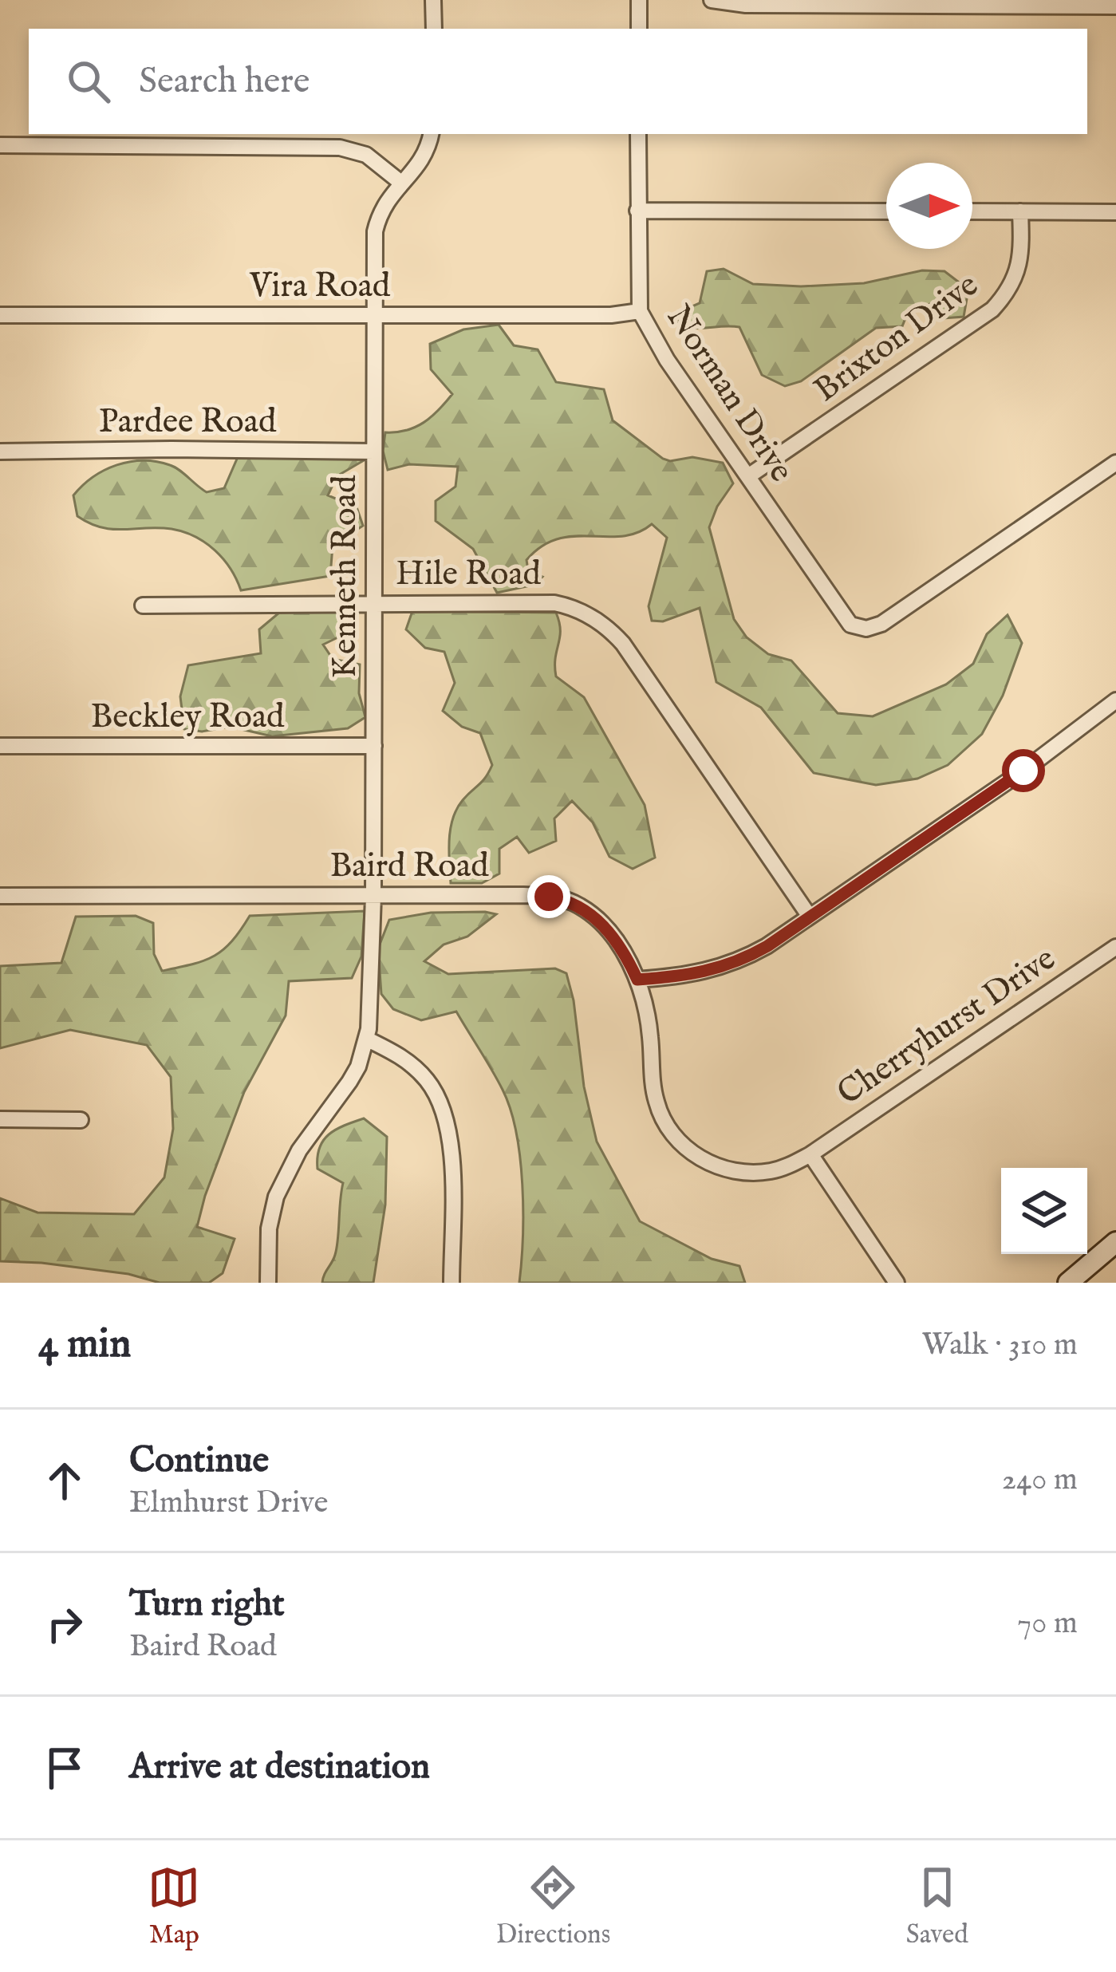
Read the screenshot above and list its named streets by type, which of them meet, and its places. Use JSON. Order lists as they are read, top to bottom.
{
  "streets": {
    "street": [
      "Vira Road",
      "Brixton Drive",
      "Norman Drive",
      "Pardee Road",
      "Hile Road",
      "Kenneth Road",
      "Beckley Road",
      "Baird Road",
      "Cherryhurst Drive"
    ]
  },
  "crossings": [
    ["Vira Road", "Norman Drive"],
    ["Vira Road", "Kenneth Road"],
    ["Brixton Drive", "Norman Drive"],
    ["Pardee Road", "Kenneth Road"],
    ["Hile Road", "Kenneth Road"],
    ["Kenneth Road", "Beckley Road"],
    ["Kenneth Road", "Baird Road"],
    ["Baird Road", "Cherryhurst Drive"]
  ],
  "north": "right",
  "page": {
    "search": "Search here",
    "heading": ["4 min", "Walk · 310 m"],
    "list": [
      ["Continue", "Elmhurst Drive", "240 m"],
      ["Turn right", "Baird Road", "70 m"],
      "Arrive at destination"
    ],
    "nav": ["Map", "Directions", "Saved"]
  }
}
